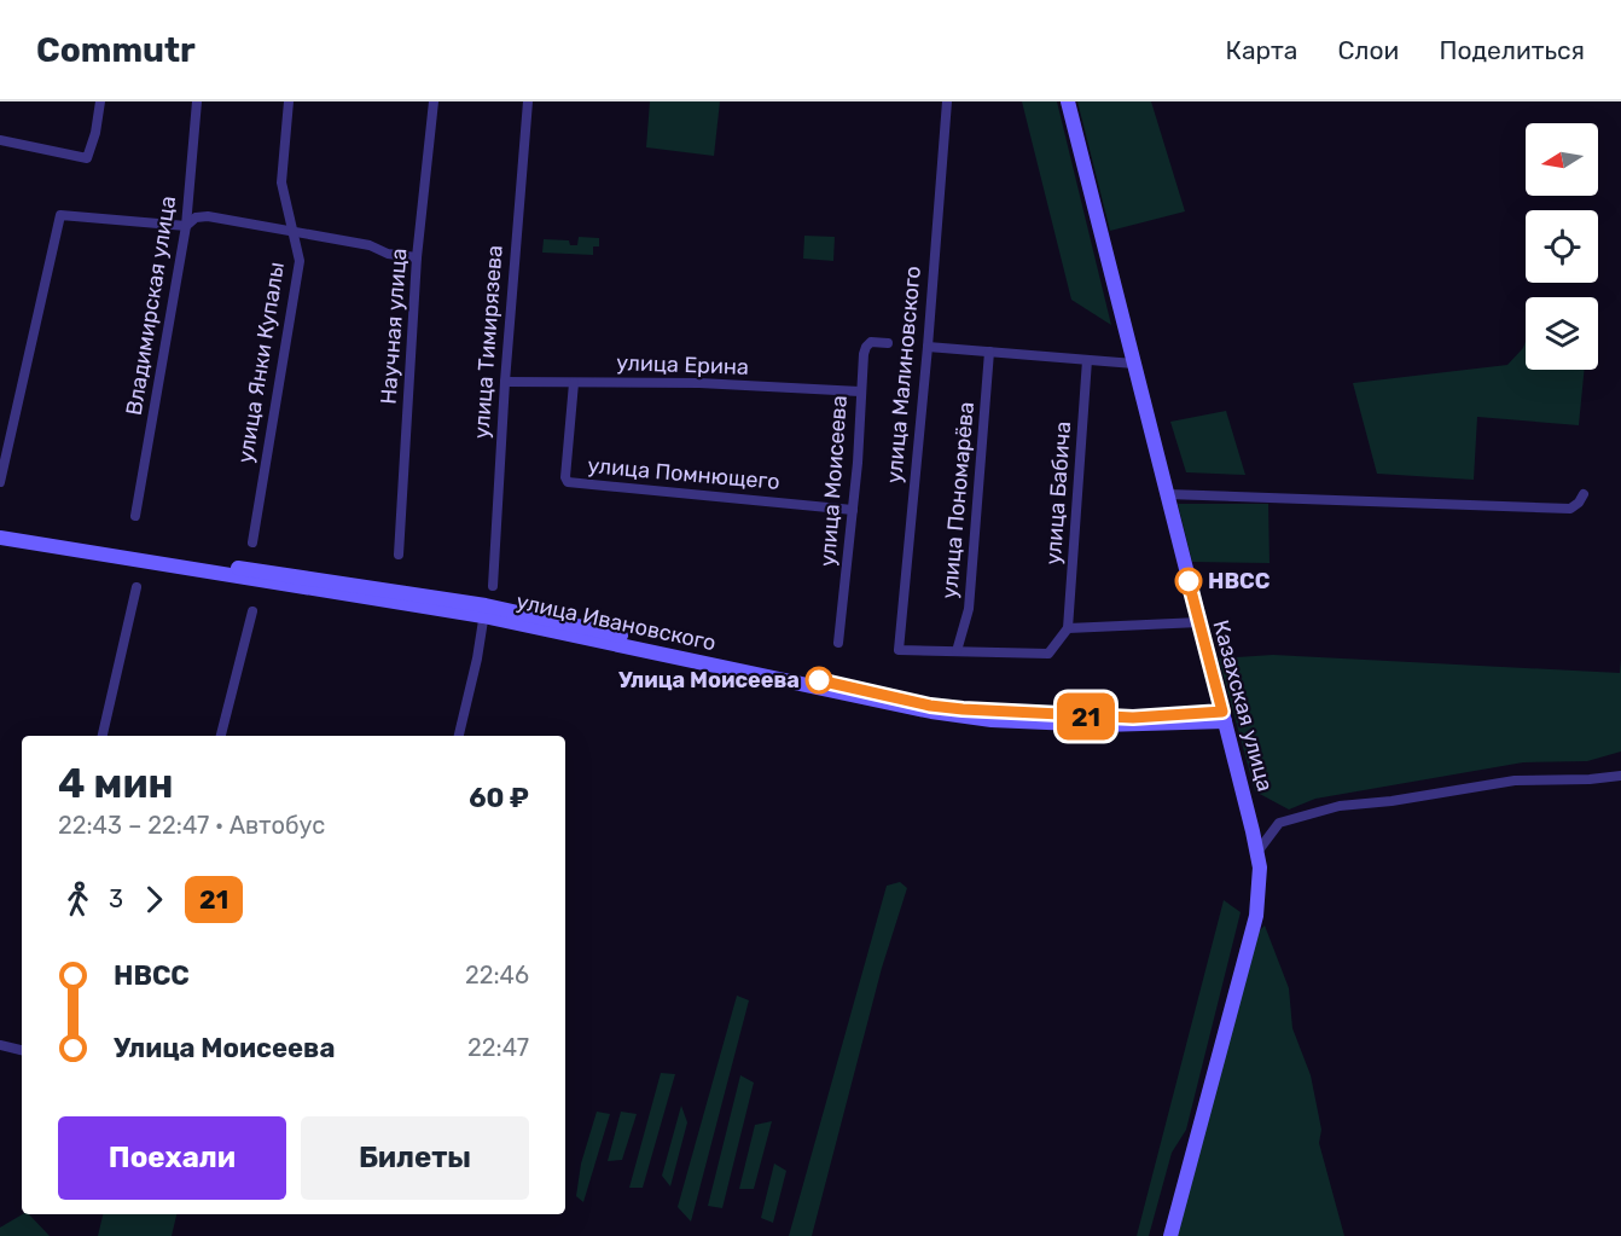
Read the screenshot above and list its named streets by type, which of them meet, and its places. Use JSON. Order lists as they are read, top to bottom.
{
  "streets": {
    "street": [
      "Владимирская улица",
      "Научная улица",
      "улица Тимирязева",
      "улица Янки Купалы",
      "улица Ерина",
      "улица Малиновского",
      "улица Помнющего",
      "улица Моисеева",
      "улица Бабича",
      "улица Пономарёва",
      "улица Ивановского",
      "Казахская улица"
    ]
  },
  "crossings": [
    ["улица Тимирязева", "улица Ерина"],
    ["улица Ерина", "улица Помнющего"],
    ["улица Ерина", "улица Моисеева"],
    ["улица Малиновского", "улица Пономарёва"],
    ["улица Помнющего", "улица Моисеева"],
    ["улица Ивановского", "Казахская улица"]
  ],
  "places": ["НВСС", "Улица Моисеева"],
  "lines": ["bus line 21"],
  "north": "left",
  "page": {
    "header": "Commutr",
    "nav": ["Карта", "Слои", "Поделиться"],
    "on_map": "21",
    "heading": ["4 мин", "22:43 – 22:47 · Автобус", "60 ₽"],
    "legs": ["3", "21"],
    "list": [
      {
        "name": "НВСС",
        "value": "22:46"
      },
      {
        "name": "Улица Моисеева",
        "value": "22:47"
      }
    ],
    "buttons": ["Поехали", "Билеты"]
  }
}
